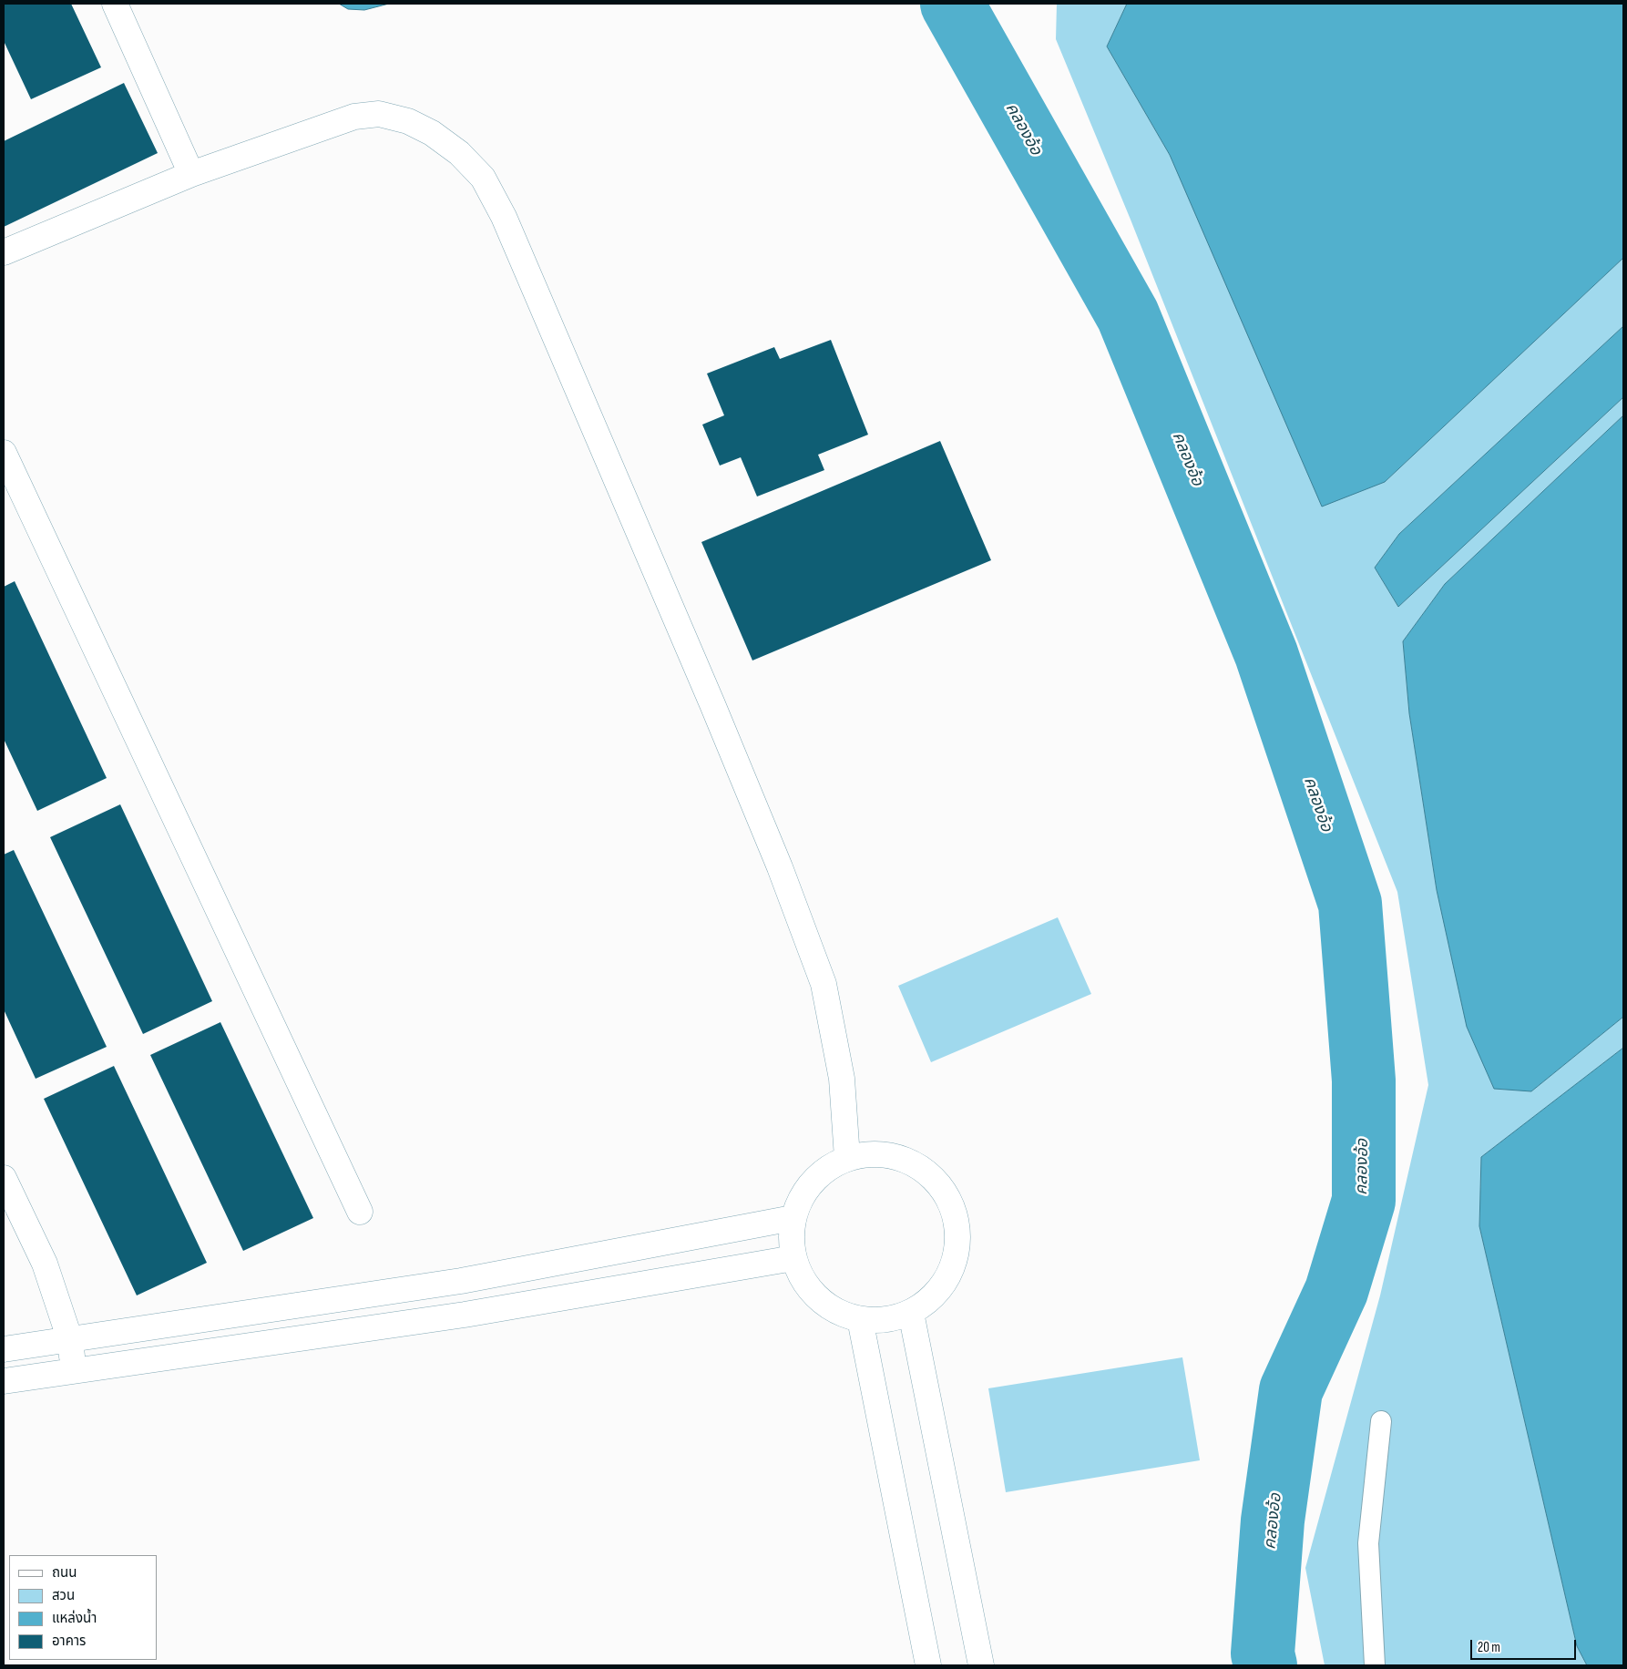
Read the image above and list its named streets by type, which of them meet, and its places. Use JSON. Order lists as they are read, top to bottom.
{
  "water": ["คลองอ้อ"],
  "legend": [
    "ถนน",
    "สวน",
    "แหล่งน้ำ",
    "อาคาร"
  ],
  "scale_bar": "20 m"
}
